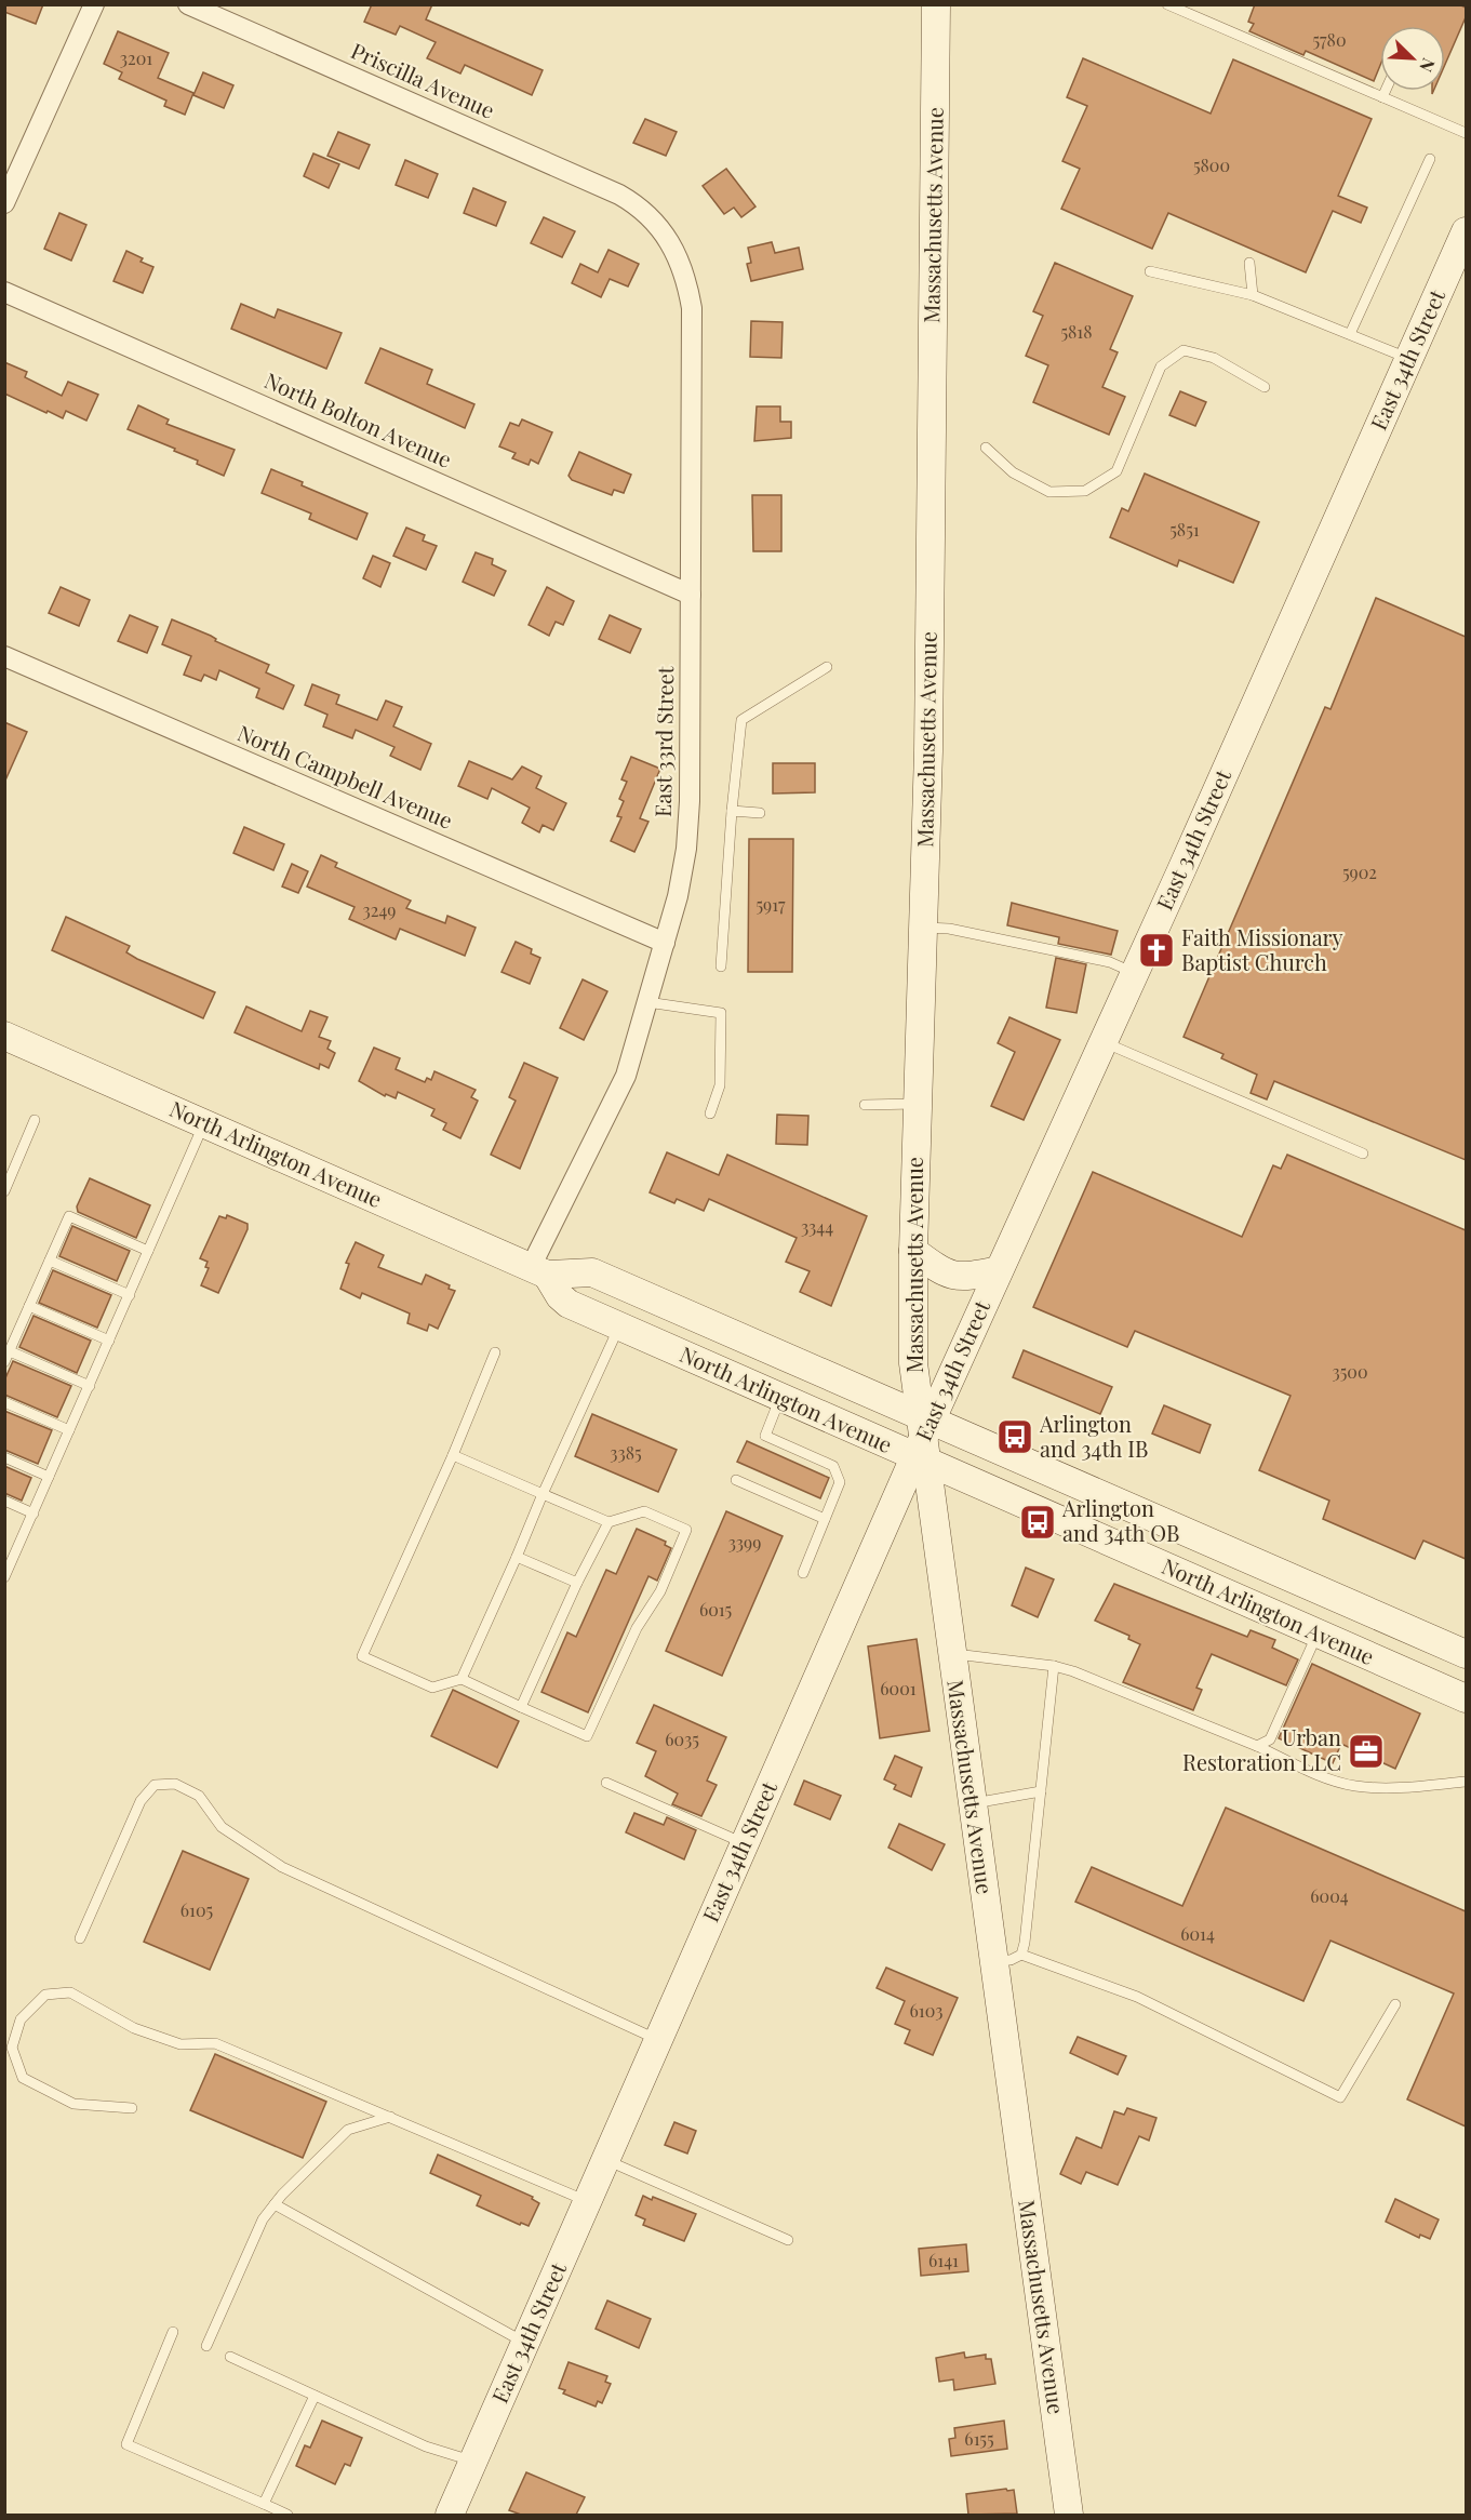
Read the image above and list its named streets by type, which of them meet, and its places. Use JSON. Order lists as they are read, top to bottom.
{
  "streets": {
    "main road": ["Massachusetts Avenue", "East 34th Street", "North Arlington Avenue"],
    "street": [
      "Priscilla Avenue",
      "North Bolton Avenue",
      "East 33rd Street",
      "North Campbell Avenue"
    ]
  },
  "crossings": [
    ["Priscilla Avenue", "East 33rd Street"],
    ["Massachusetts Avenue", "East 34th Street"],
    ["Massachusetts Avenue", "North Arlington Avenue"],
    ["East 34th Street", "North Arlington Avenue"],
    ["North Bolton Avenue", "East 33rd Street"],
    ["East 33rd Street", "North Campbell Avenue"],
    ["East 33rd Street", "North Arlington Avenue"]
  ],
  "places": {
    "church": ["Faith Missionary Baptist Church"],
    "bus stop": ["Arlington and 34th IB", "Arlington and 34th OB"],
    "office": ["Urban Restoration LLC"]
  },
  "house_numbers": [
    "5780",
    "3201",
    "5800",
    "5818",
    "5851",
    "5902",
    "5917",
    "3249",
    "3344",
    "3500",
    "3385",
    "3399",
    "6015",
    "6001",
    "6035",
    "6004",
    "6105",
    "6014",
    "6103",
    "6141",
    "6155"
  ],
  "north": "bottom right"
}
